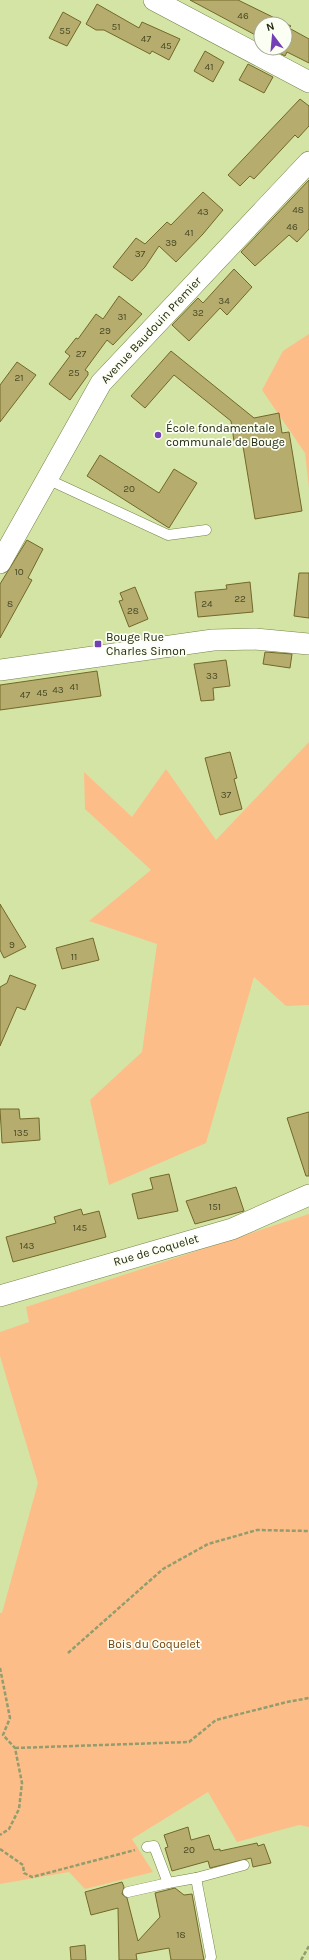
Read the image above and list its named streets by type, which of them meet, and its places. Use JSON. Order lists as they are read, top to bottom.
{
  "streets": {
    "street": ["Avenue Baudouin Premier", "Rue de Coquelet"]
  },
  "parks": ["Bois du Coquelet"],
  "places": {
    "other": ["École fondamentale communale de Bouge"],
    "transit": ["Bouge Rue Charles Simon"]
  },
  "house_numbers": [
    "46",
    "51",
    "55",
    "47",
    "45",
    "41",
    "48",
    "43",
    "46",
    "41",
    "39",
    "37",
    "34",
    "32",
    "31",
    "29",
    "27",
    "25",
    "21",
    "20",
    "10",
    "22",
    "8",
    "24",
    "28",
    "33",
    "41",
    "43",
    "45",
    "47",
    "37",
    "9",
    "11",
    "135",
    "151",
    "145",
    "143",
    "20",
    "18"
  ],
  "north": "top"
}
